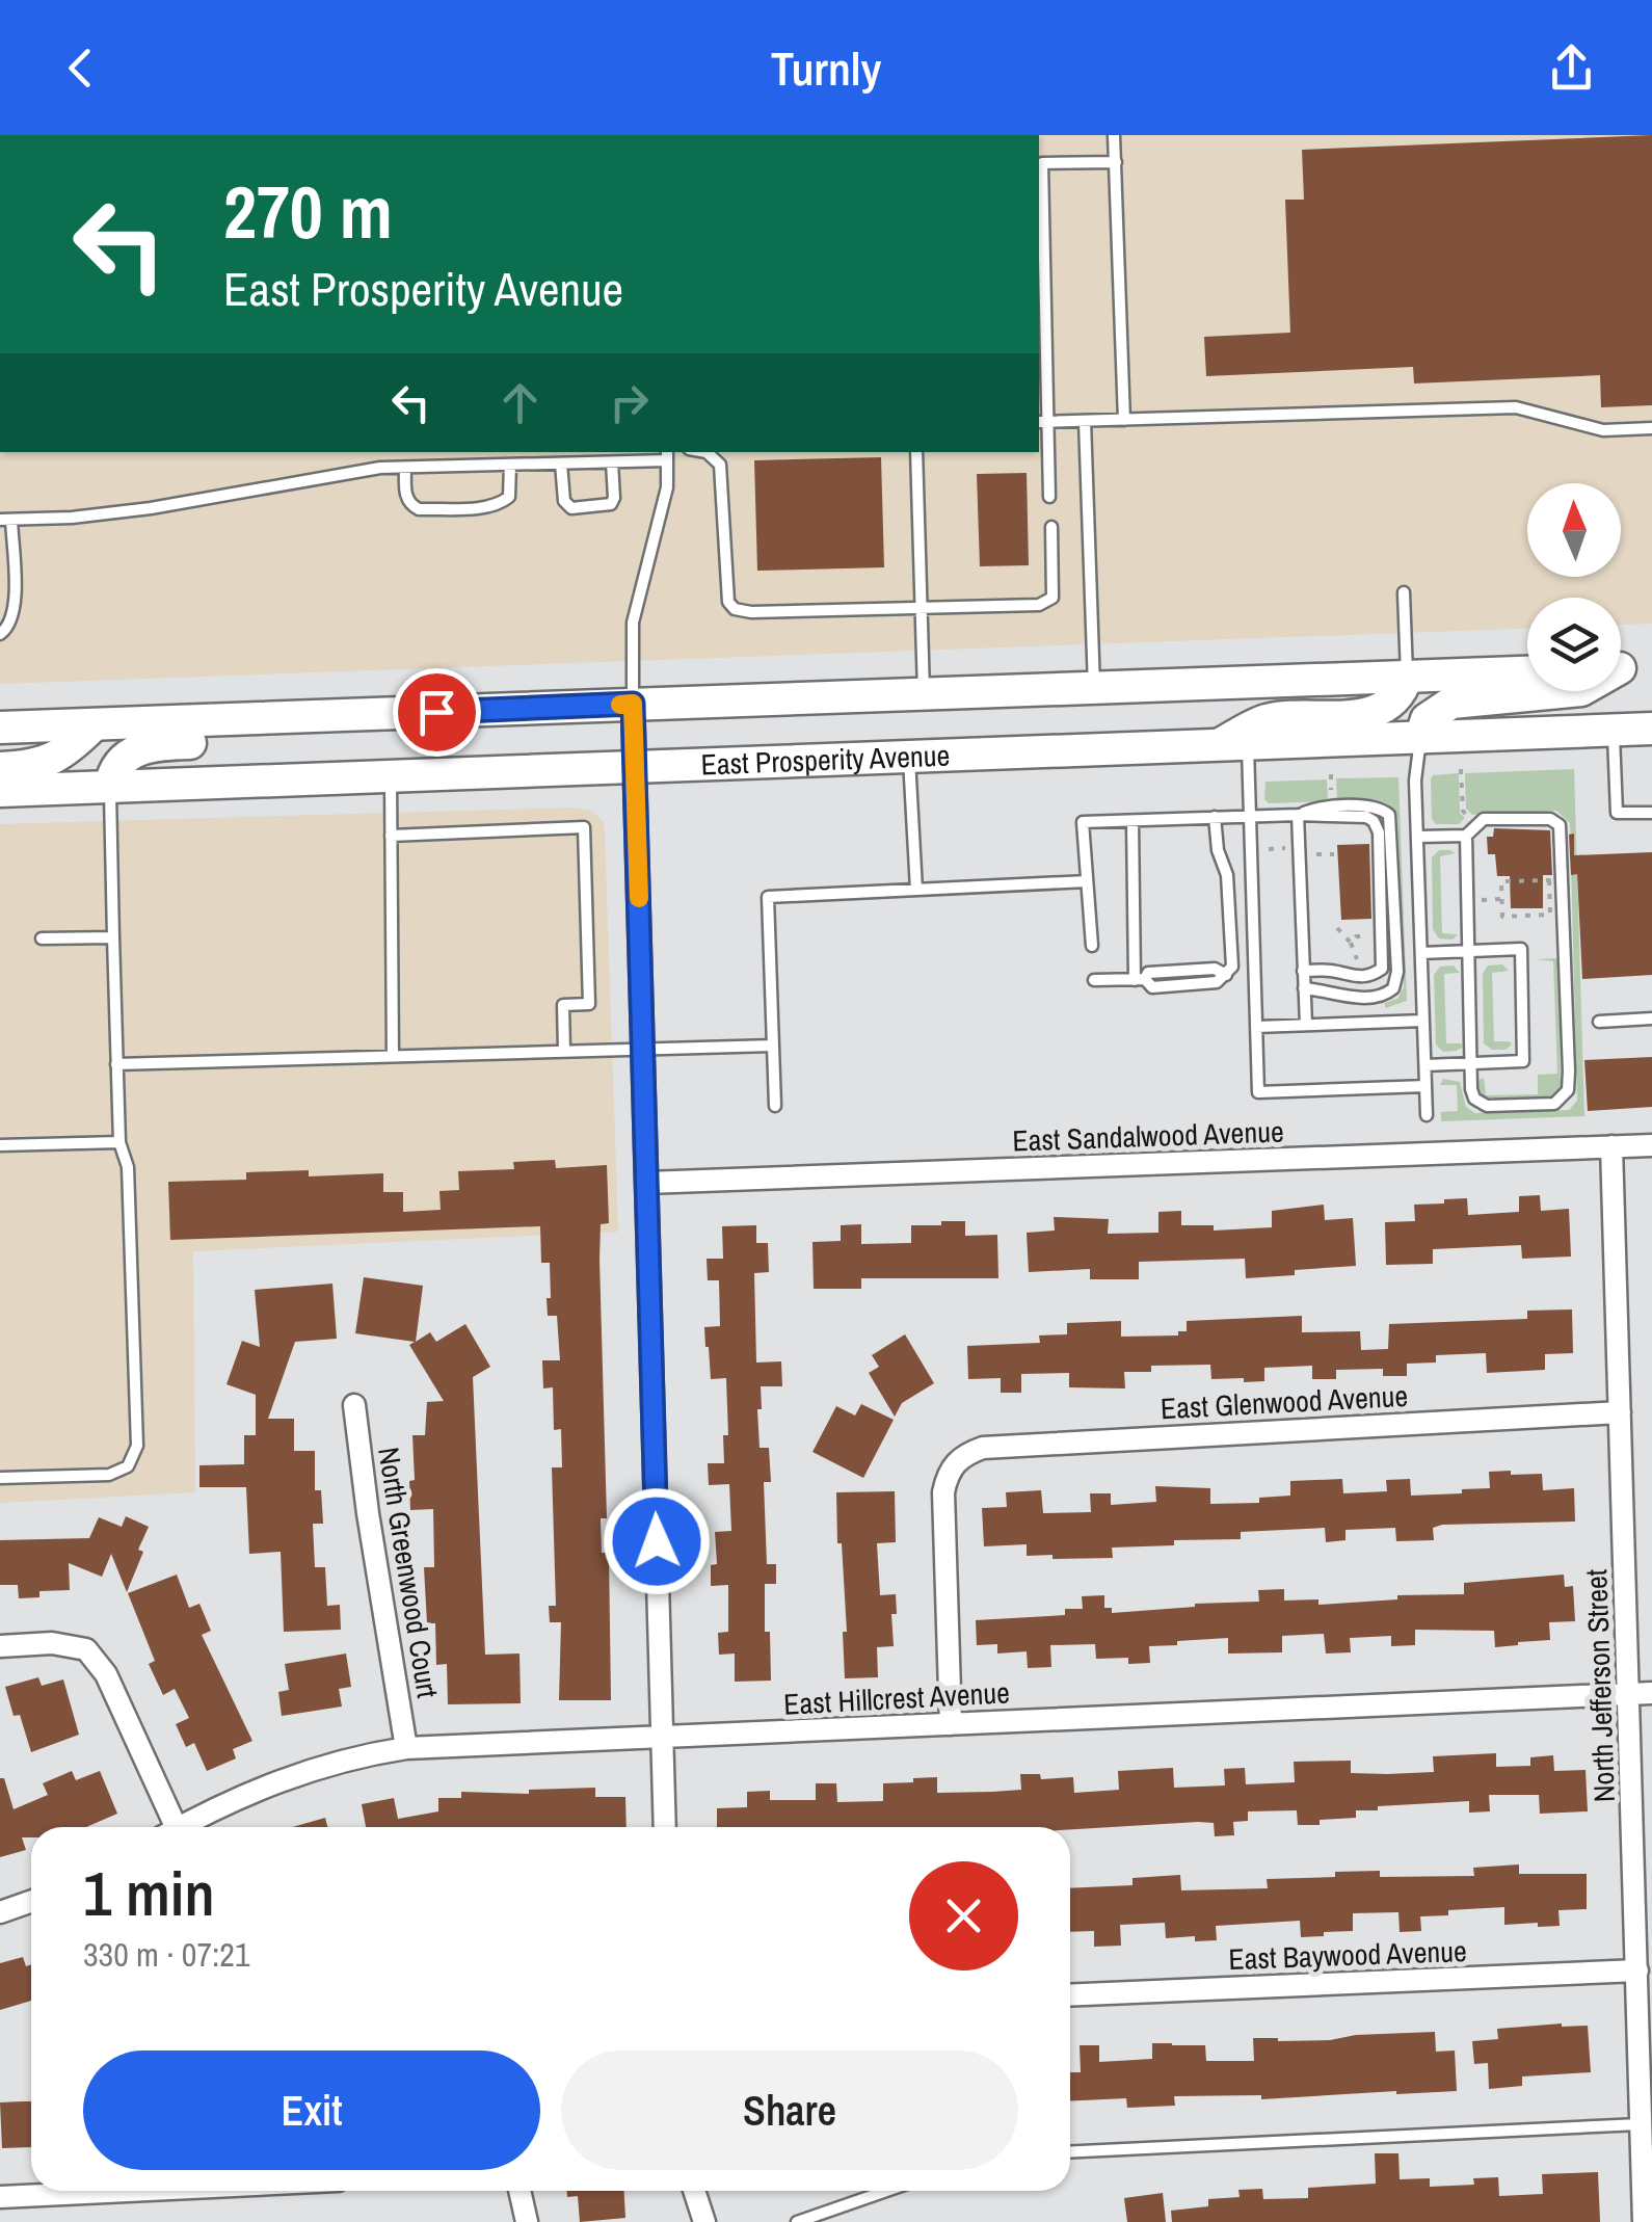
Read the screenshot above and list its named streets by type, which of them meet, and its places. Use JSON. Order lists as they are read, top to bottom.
{
  "streets": {
    "main road": ["East Prosperity Avenue"],
    "street": [
      "East Sandalwood Avenue",
      "East Glenwood Avenue",
      "North Greenwood Court",
      "North Jefferson Street",
      "East Hillcrest Avenue",
      "East Baywood Avenue"
    ]
  },
  "crossings": [
    ["East Sandalwood Avenue", "North Jefferson Street"],
    ["East Glenwood Avenue", "North Jefferson Street"],
    ["East Glenwood Avenue", "East Hillcrest Avenue"],
    ["North Greenwood Court", "East Hillcrest Avenue"],
    ["North Jefferson Street", "East Hillcrest Avenue"],
    ["North Jefferson Street", "East Baywood Avenue"]
  ],
  "north": "top",
  "page": {
    "header": "Turnly",
    "turn": ["270 m", "East Prosperity Avenue"],
    "heading": ["1 min", "330 m · 07:21"],
    "buttons": ["Exit", "Share"]
  }
}
